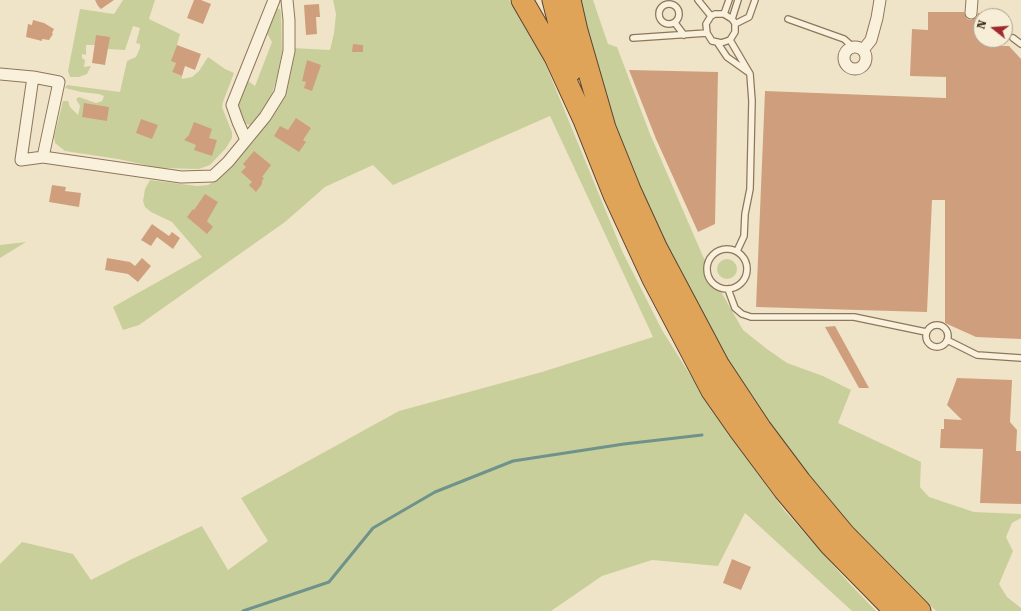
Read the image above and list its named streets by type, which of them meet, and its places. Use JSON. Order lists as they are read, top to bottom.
{
  "north": "left"
}
